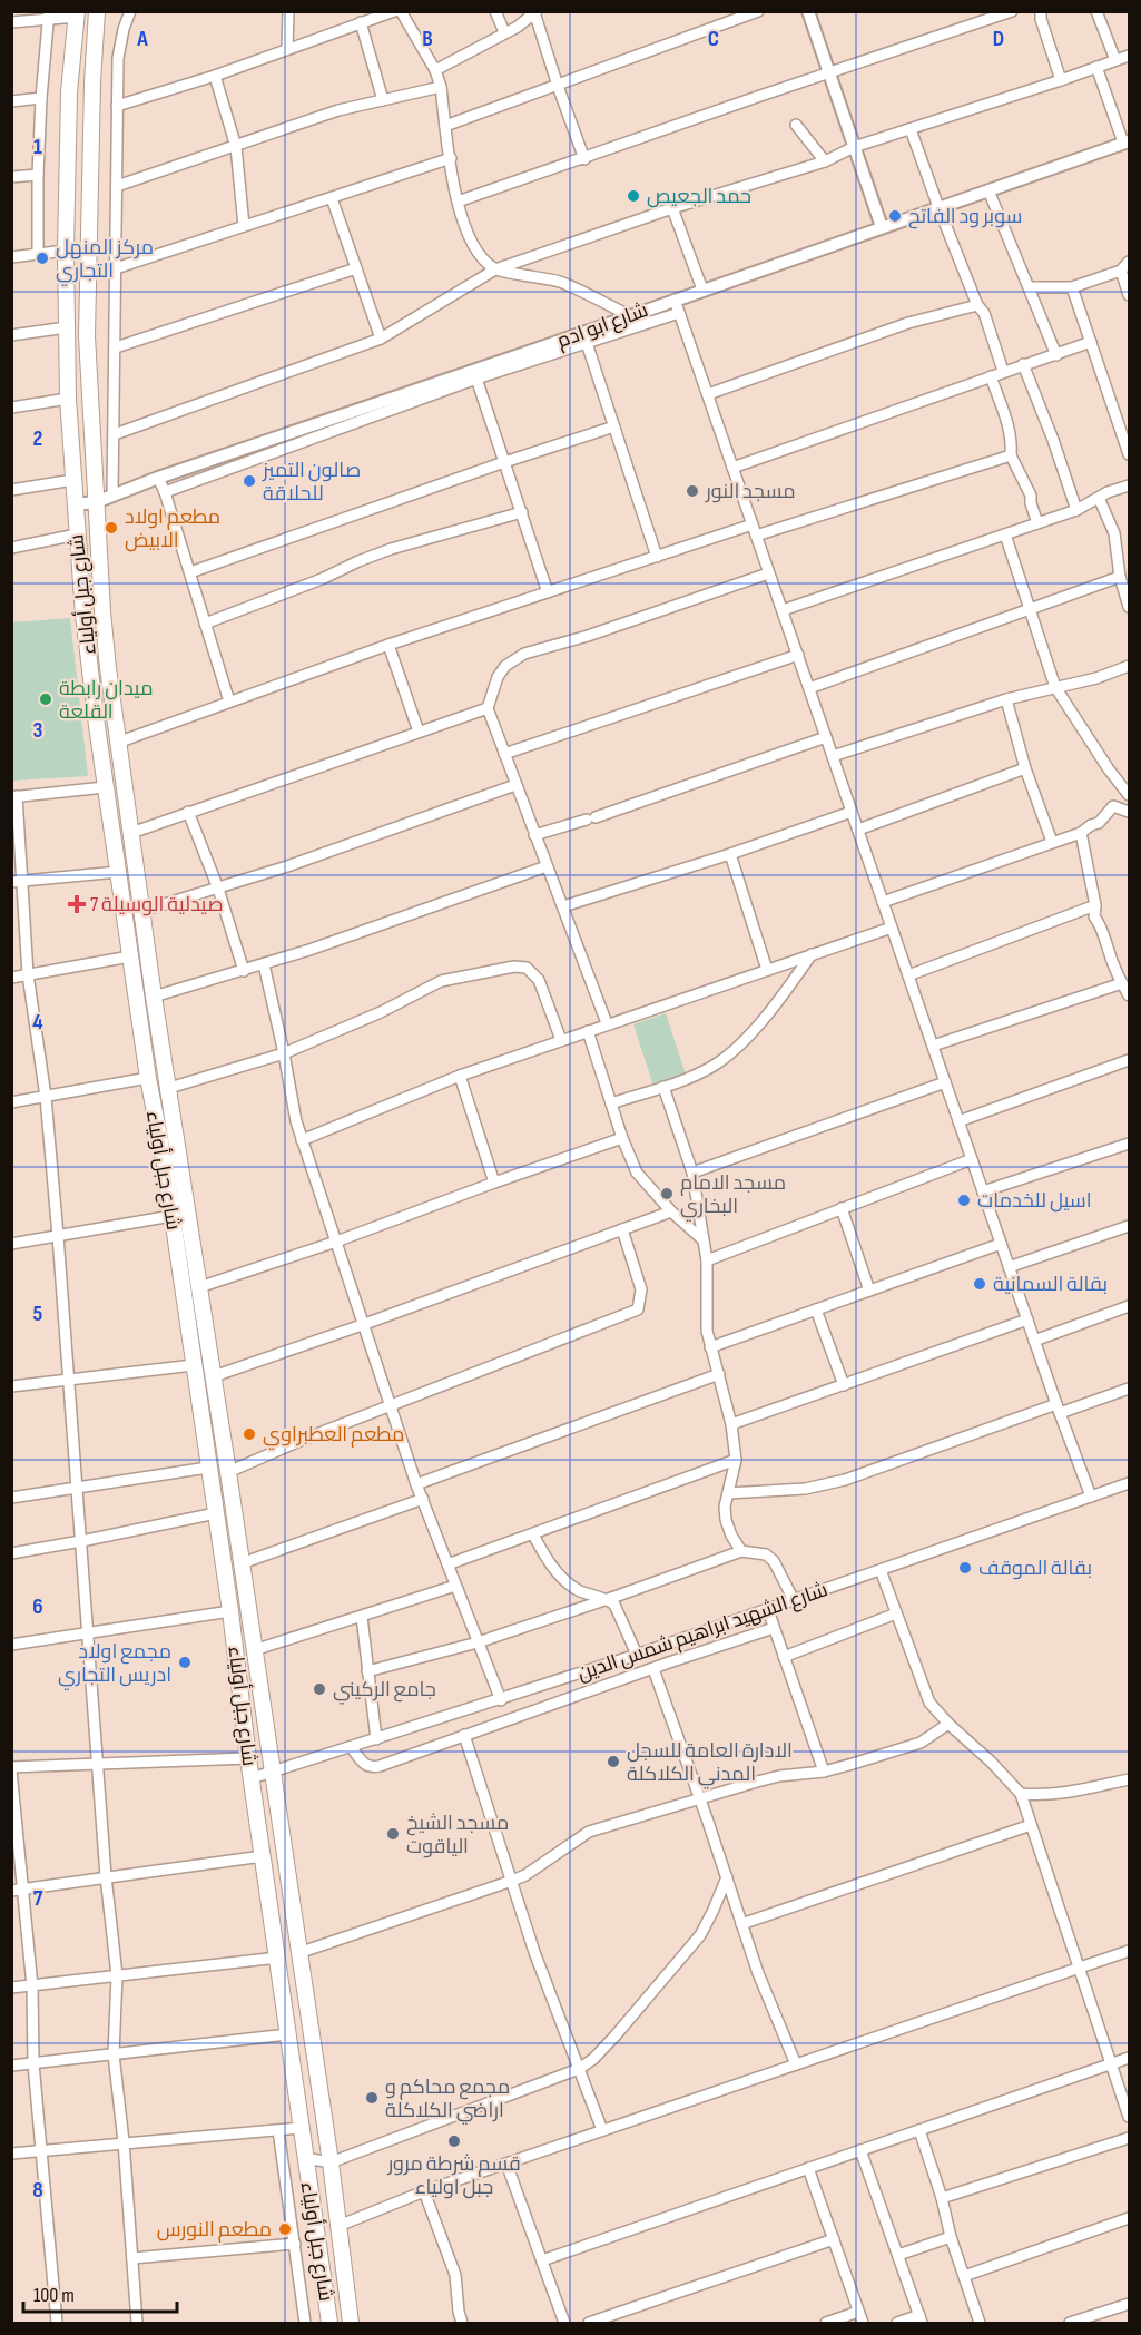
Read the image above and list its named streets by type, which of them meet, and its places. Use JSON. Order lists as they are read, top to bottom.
{
  "streets": {
    "main road": ["شارع جبل أولياء"],
    "street": ["شارع ابو ادم", "شارع الشهيد ابراهيم شمس الدين"]
  },
  "crossings": [
    ["شارع ابو ادم", "شارع جبل أولياء"],
    ["شارع جبل أولياء", "شارع الشهيد ابراهيم شمس الدين"]
  ],
  "places": {
    "other": [
      "حمد الجعيص",
      "سوبر ود الفاتح",
      "مركز المنهل التجاري",
      "صالون التميز للحلاقة",
      "مسجد النور",
      "مطعم اولاد الابيض",
      "ميدان رابطة القلعة",
      "مسجد الامام البخاري",
      "اسيل للخدمات",
      "بقالة السمانية",
      "مطعم العطبراوي",
      "بقالة الموقف",
      "مجمع اولاد ادريس التجاري",
      "جامع الركيني",
      "الادارة العامة للسجل المدني الكلاكلة",
      "مسجد الشيخ الياقوت",
      "مجمع محاكم و اراضي الكلاكلة",
      "قسم شرطة مرور جبل اولياء",
      "مطعم النورس"
    ],
    "health": ["صيدلية الوسيلة 7"]
  },
  "scale_bar": "100 m",
  "grid": {
    "columns": [
      "A",
      "B",
      "C",
      "D"
    ],
    "rows": [
      "1",
      "2",
      "3",
      "4",
      "5",
      "6",
      "7",
      "8"
    ]
  }
}
